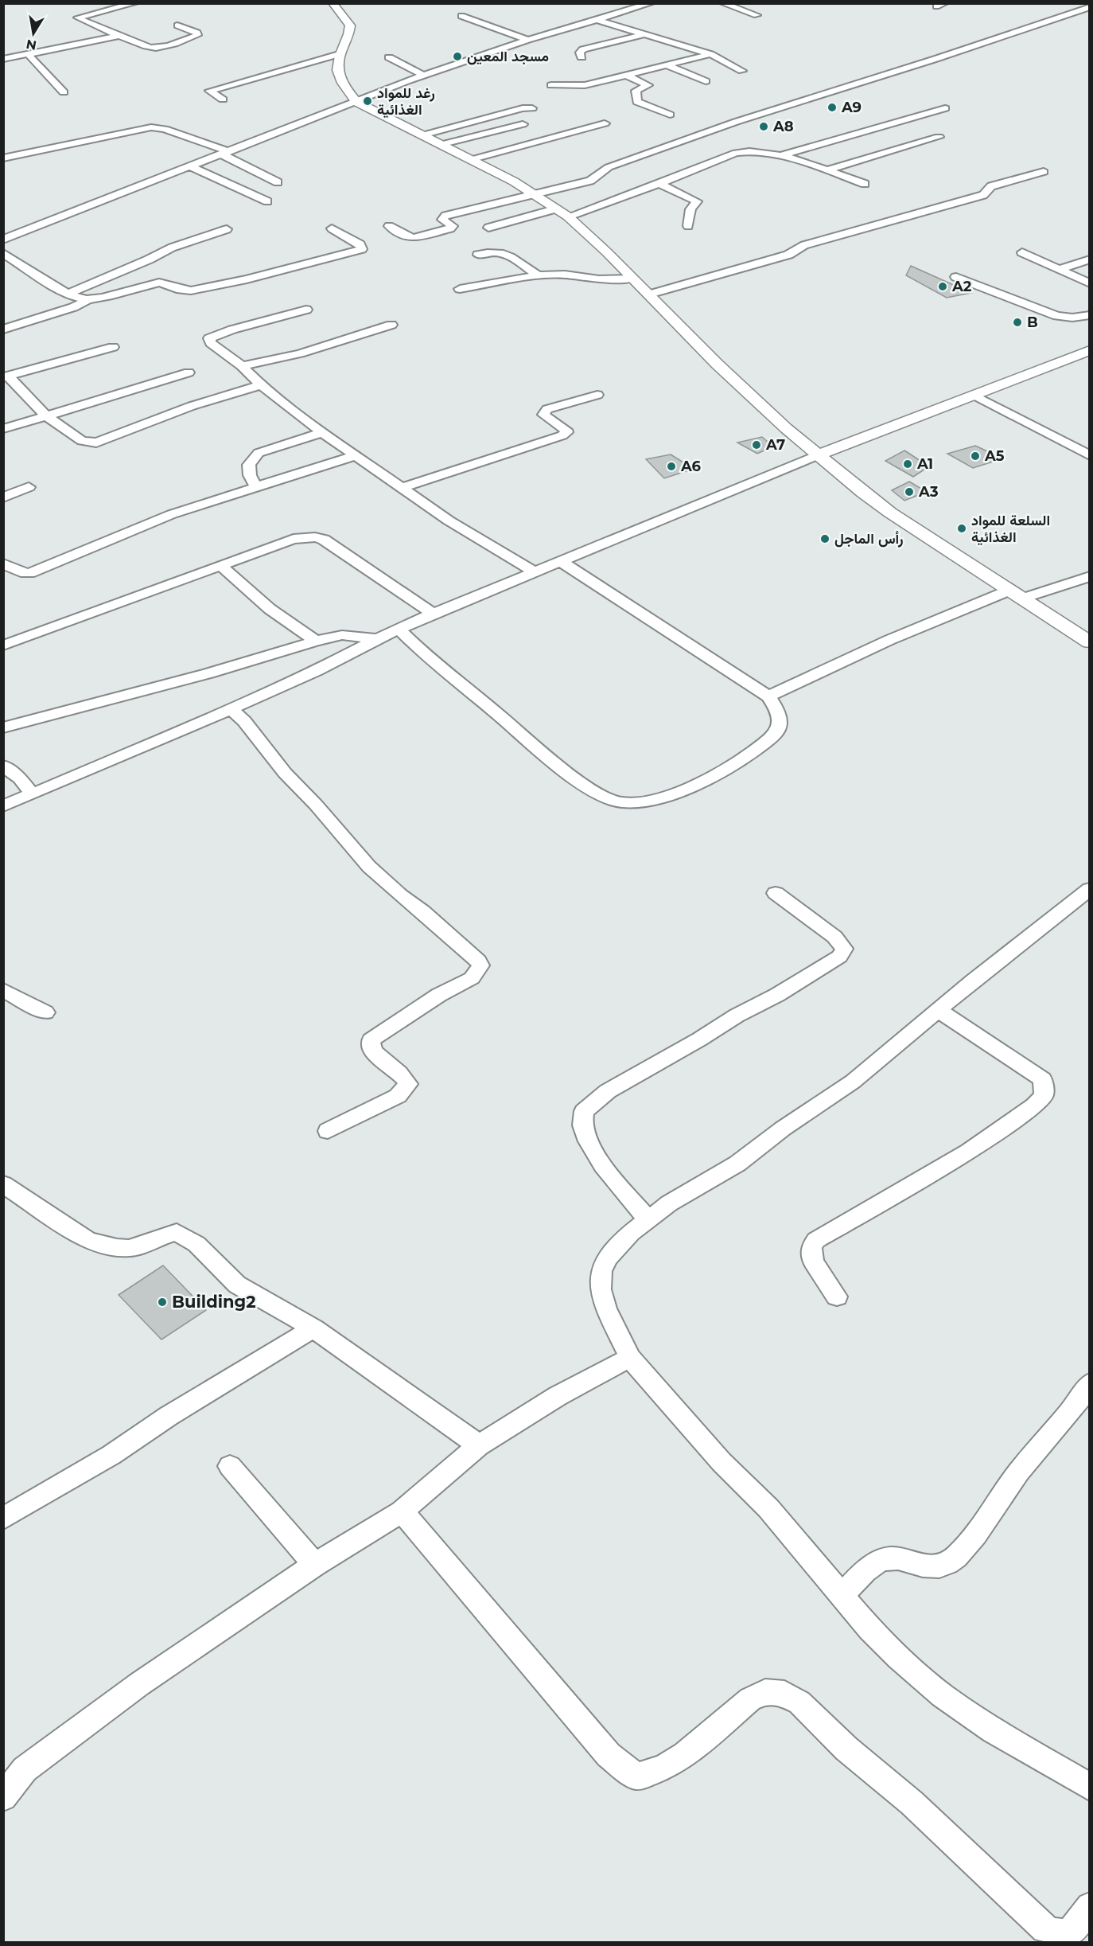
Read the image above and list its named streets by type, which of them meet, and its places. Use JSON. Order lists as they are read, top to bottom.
{
  "places": [
    "مسجد المعين",
    "رغد للمواد الغذائية",
    "A9",
    "A8",
    "A2",
    "B",
    "A7",
    "A5",
    "A1",
    "A6",
    "A3",
    "السلعة للمواد الغذائية",
    "رأس الماجل",
    "Building2"
  ],
  "north": "bottom"
}
